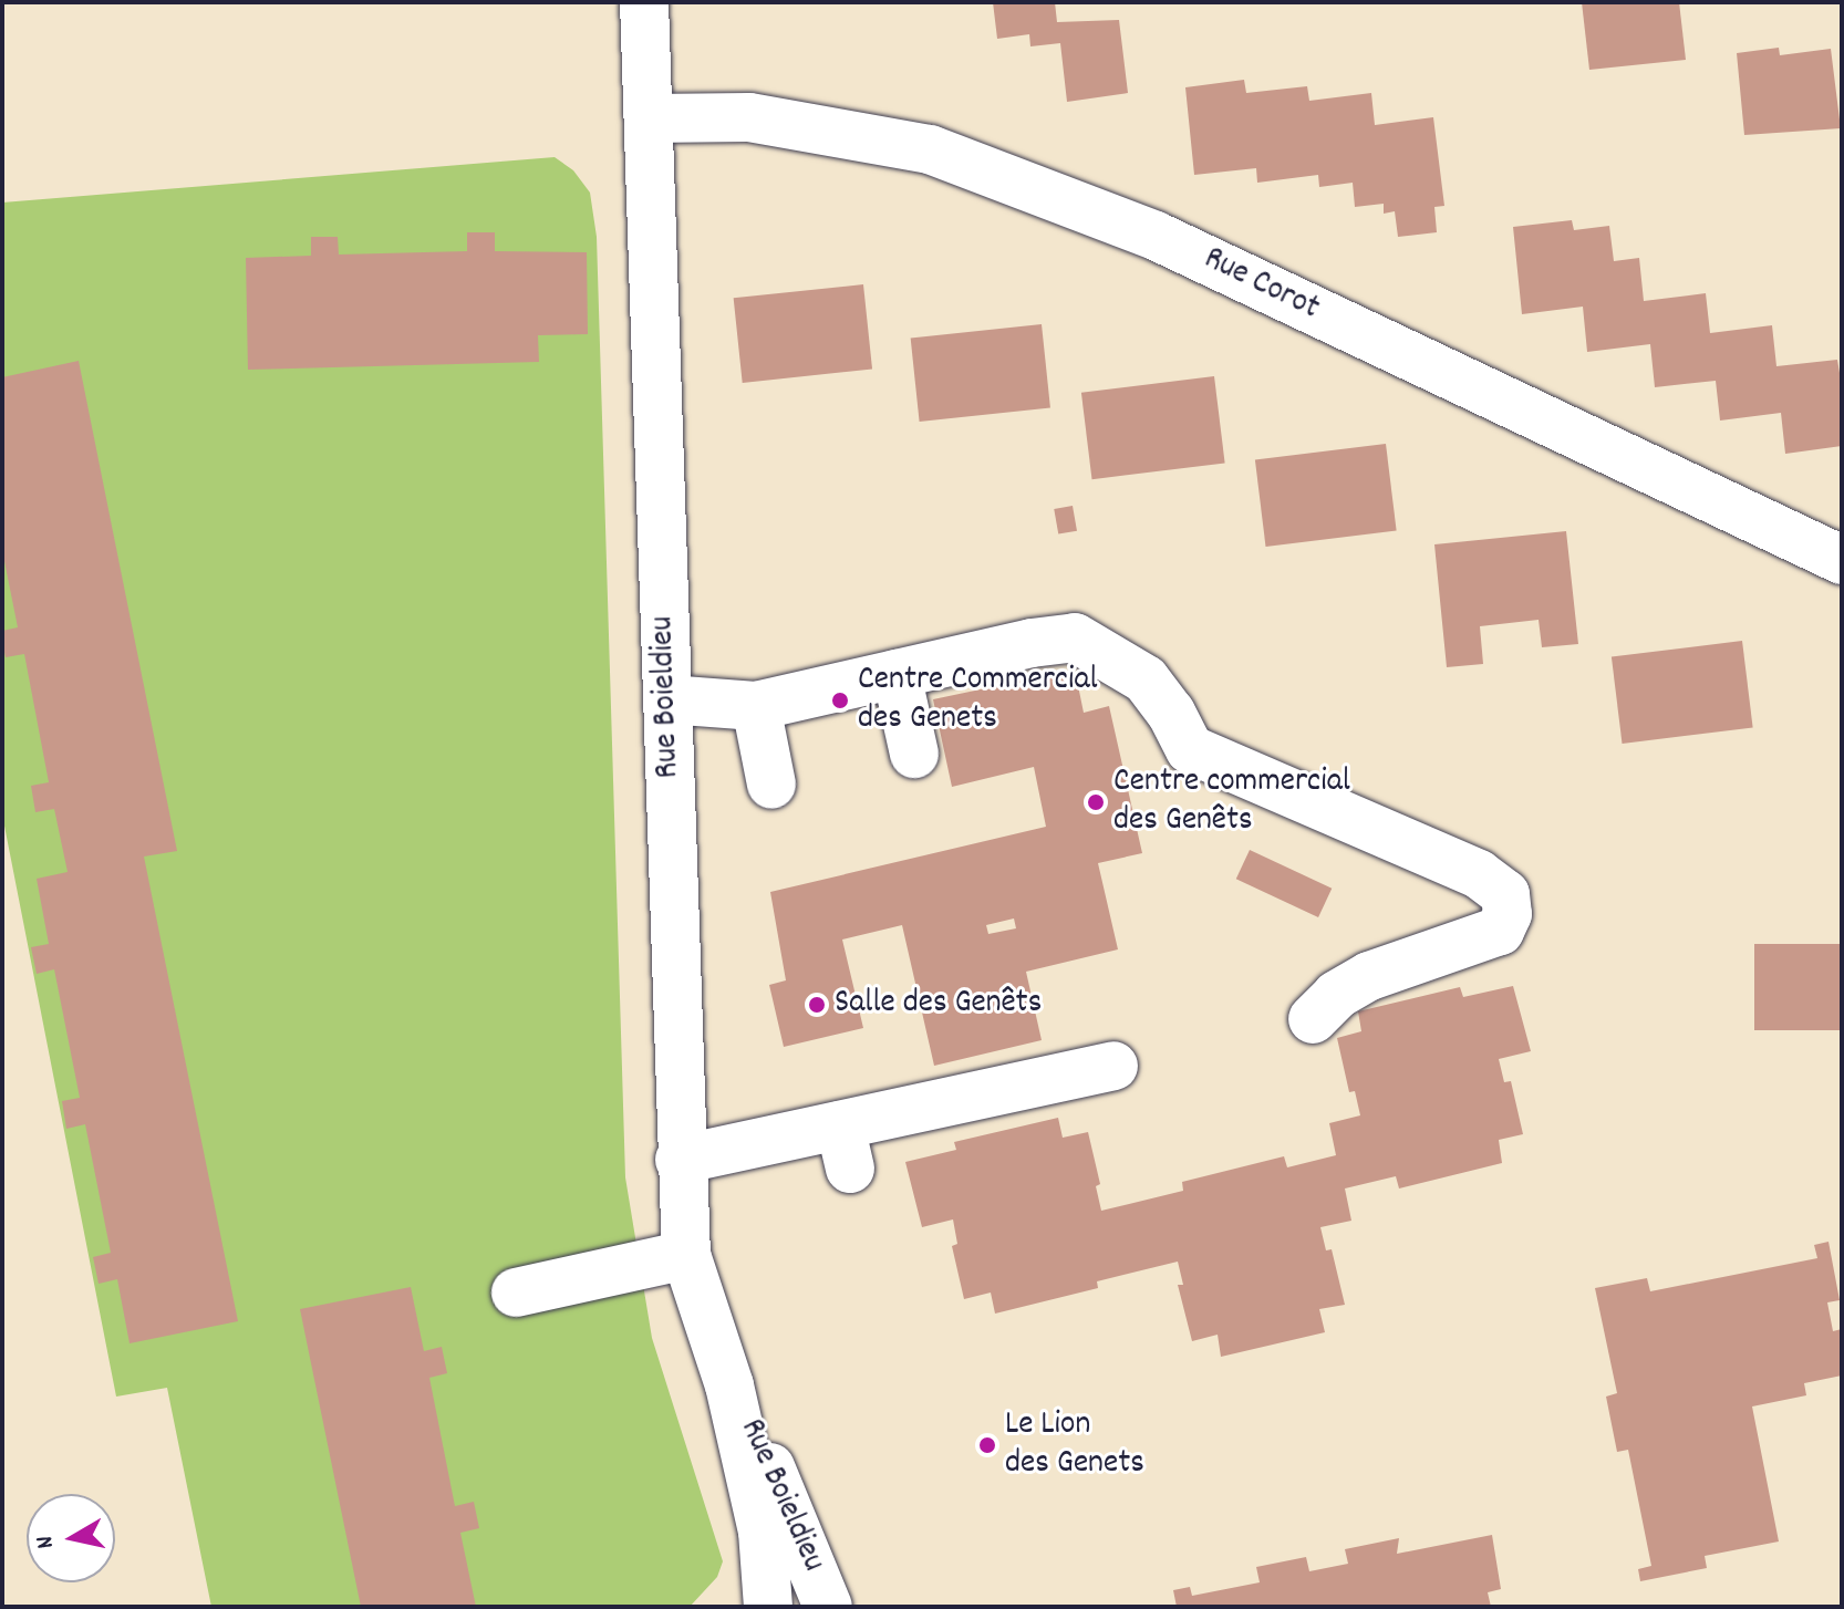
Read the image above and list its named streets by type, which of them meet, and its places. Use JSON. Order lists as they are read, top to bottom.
{
  "streets": {
    "street": ["Rue Corot", "Rue Boieldieu"]
  },
  "crossings": [
    ["Rue Corot", "Rue Boieldieu"]
  ],
  "places": [
    "Centre Commercial des Genets",
    "Centre commercial des Genêts",
    "Salle des Genêts",
    "Le Lion des Genets"
  ],
  "north": "left"
}
